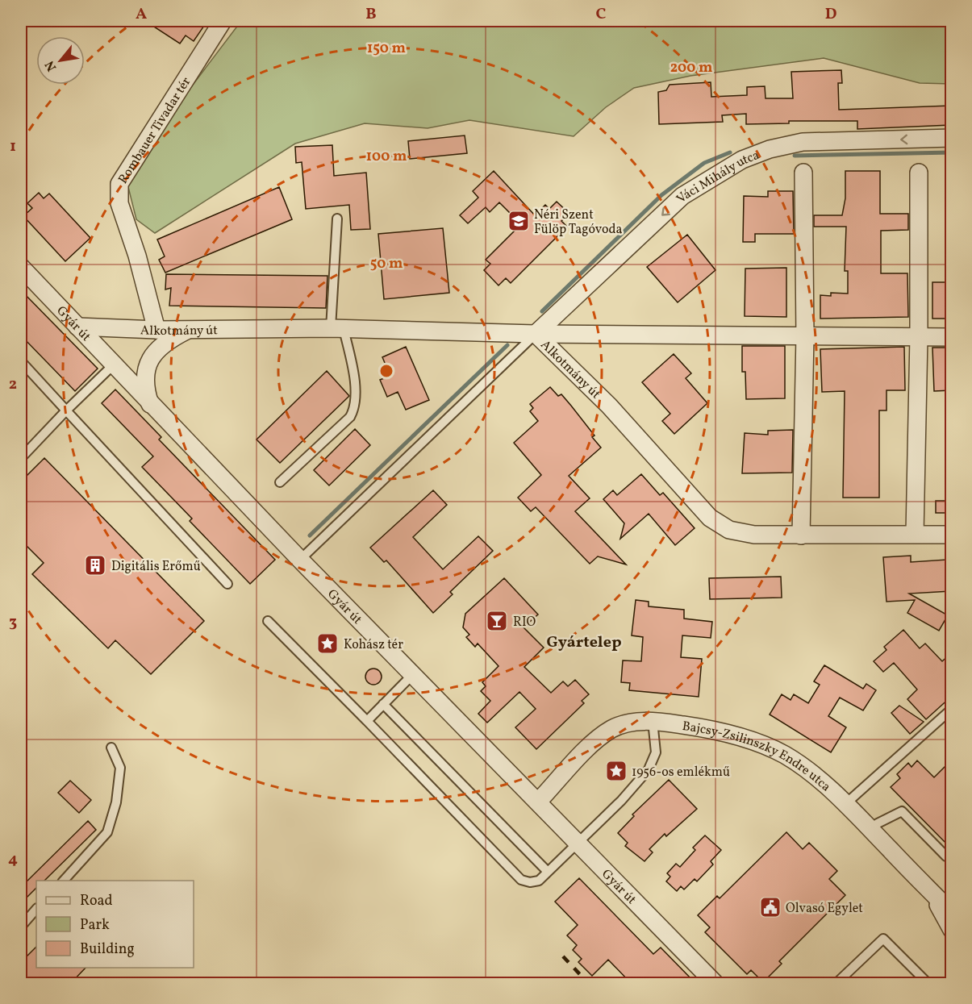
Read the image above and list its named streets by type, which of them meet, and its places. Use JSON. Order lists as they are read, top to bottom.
{
  "streets": {
    "street": [
      "Rombauer Tivadar tér",
      "Váci Mihály utca",
      "Gyár út",
      "Alkotmány út",
      "Bajcsy-Zsilinszky Endre utca"
    ]
  },
  "crossings": [
    ["Rombauer Tivadar tér", "Alkotmány út"],
    ["Váci Mihály utca", "Alkotmány út"],
    ["Gyár út", "Alkotmány út"],
    ["Gyár út", "Bajcsy-Zsilinszky Endre utca"]
  ],
  "districts": ["Gyártelep"],
  "places": {
    "school or university": ["Néri Szent Fülöp Tagóvoda"],
    "building": ["Digitális Erőmű"],
    "bar": ["RIO"],
    "place": ["Kohász tér", "1956-os emlékmű"],
    "public building": ["Olvasó Egylet"]
  },
  "legend": ["Road", "Park", "Building"],
  "north": "bottom left",
  "grid": {
    "columns": [
      "A",
      "B",
      "C",
      "D"
    ],
    "rows": [
      "1",
      "2",
      "3",
      "4"
    ]
  },
  "rings": [
    "150 m",
    "200 m",
    "100 m",
    "50 m"
  ]
}
